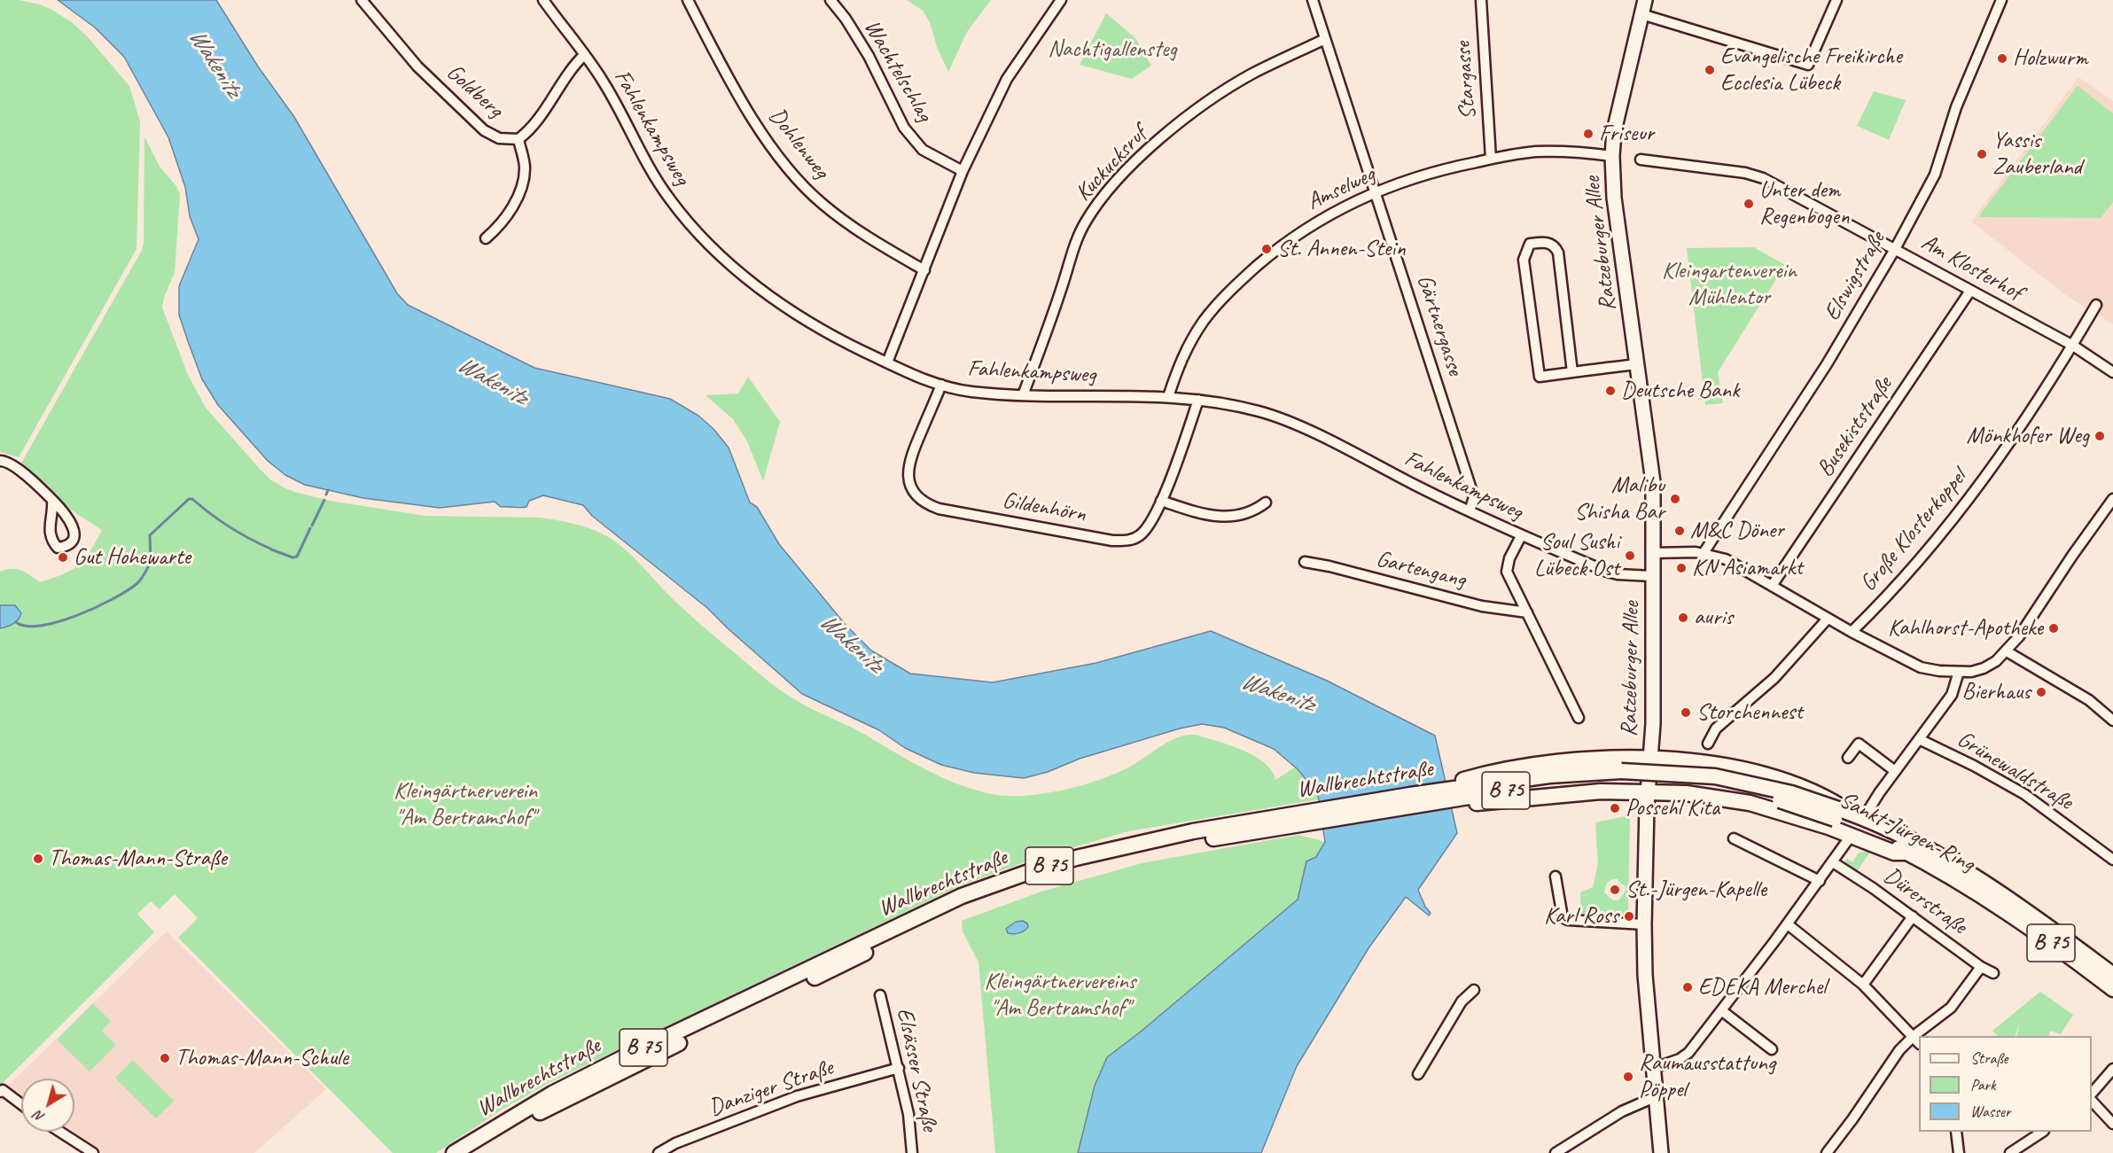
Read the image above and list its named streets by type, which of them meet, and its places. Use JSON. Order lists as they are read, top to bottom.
{
  "streets": {
    "main road": [
      "Ratzeburger Allee",
      "Wallbrechtstraße",
      "B 75",
      "Sankt-Jürgen-Ring"
    ],
    "street": [
      "Wachtelschlag",
      "Stargasse",
      "Goldberg",
      "Fahlenkampsweg",
      "Dohlenweg",
      "Kuckucksruf",
      "Amselweg",
      "Am Klosterhof",
      "Elswigstraße",
      "Gärtnergasse",
      "Busekiststraße",
      "Gildenhörn",
      "Große Klosterkoppel",
      "Gartengang",
      "Grünewaldstraße",
      "Dürerstraße",
      "Elsässer Straße",
      "Danziger Straße"
    ]
  },
  "crossings": [
    ["Stargasse", "Amselweg"],
    ["Goldberg", "Fahlenkampsweg"],
    ["Fahlenkampsweg", "Kuckucksruf"],
    ["Fahlenkampsweg", "Amselweg"],
    ["Fahlenkampsweg", "Ratzeburger Allee"],
    ["Fahlenkampsweg", "Gärtnergasse"],
    ["Fahlenkampsweg", "Gildenhörn"],
    ["Kuckucksruf", "Gärtnergasse"],
    ["Amselweg", "Ratzeburger Allee"],
    ["Amselweg", "Gärtnergasse"],
    ["Am Klosterhof", "Elswigstraße"],
    ["Am Klosterhof", "Busekiststraße"],
    ["Am Klosterhof", "Große Klosterkoppel"],
    ["Wallbrechtstraße", "Sankt-Jürgen-Ring"],
    ["Elsässer Straße", "Danziger Straße"]
  ],
  "water": ["Wakenitz"],
  "parks": [
    "Nachtigallensteg",
    "Kleingartenverein Mühlentor",
    "Kleingärtnerverein \"Am Bertramshof\"",
    "Kleingärtnervereins \"Am Bertramshof\""
  ],
  "places": [
    "Holzwurm",
    "Evangelische Freikirche Ecclesia Lübeck",
    "Friseur",
    "Yassis Zauberland",
    "Unter dem Regenbogen",
    "St. Annen-Stein",
    "Deutsche Bank",
    "Mönkhofer Weg",
    "Malibu Shisha Bar",
    "M&C Döner",
    "Soul Sushi Lübeck Ost",
    "Gut Hohewarte",
    "KN Asiamarkt",
    "auris",
    "Kahlhorst-Apotheke",
    "Bierhaus",
    "Storchennest",
    "Possehl Kita",
    "Thomas-Mann-Straße",
    "St.-Jürgen-Kapelle",
    "Karl Ross",
    "EDEKA Merchel",
    "Thomas-Mann-Schule",
    "Raumausstattung Pöppel"
  ],
  "legend": ["Straße", "Park", "Wasser"],
  "north": "bottom left"
}
